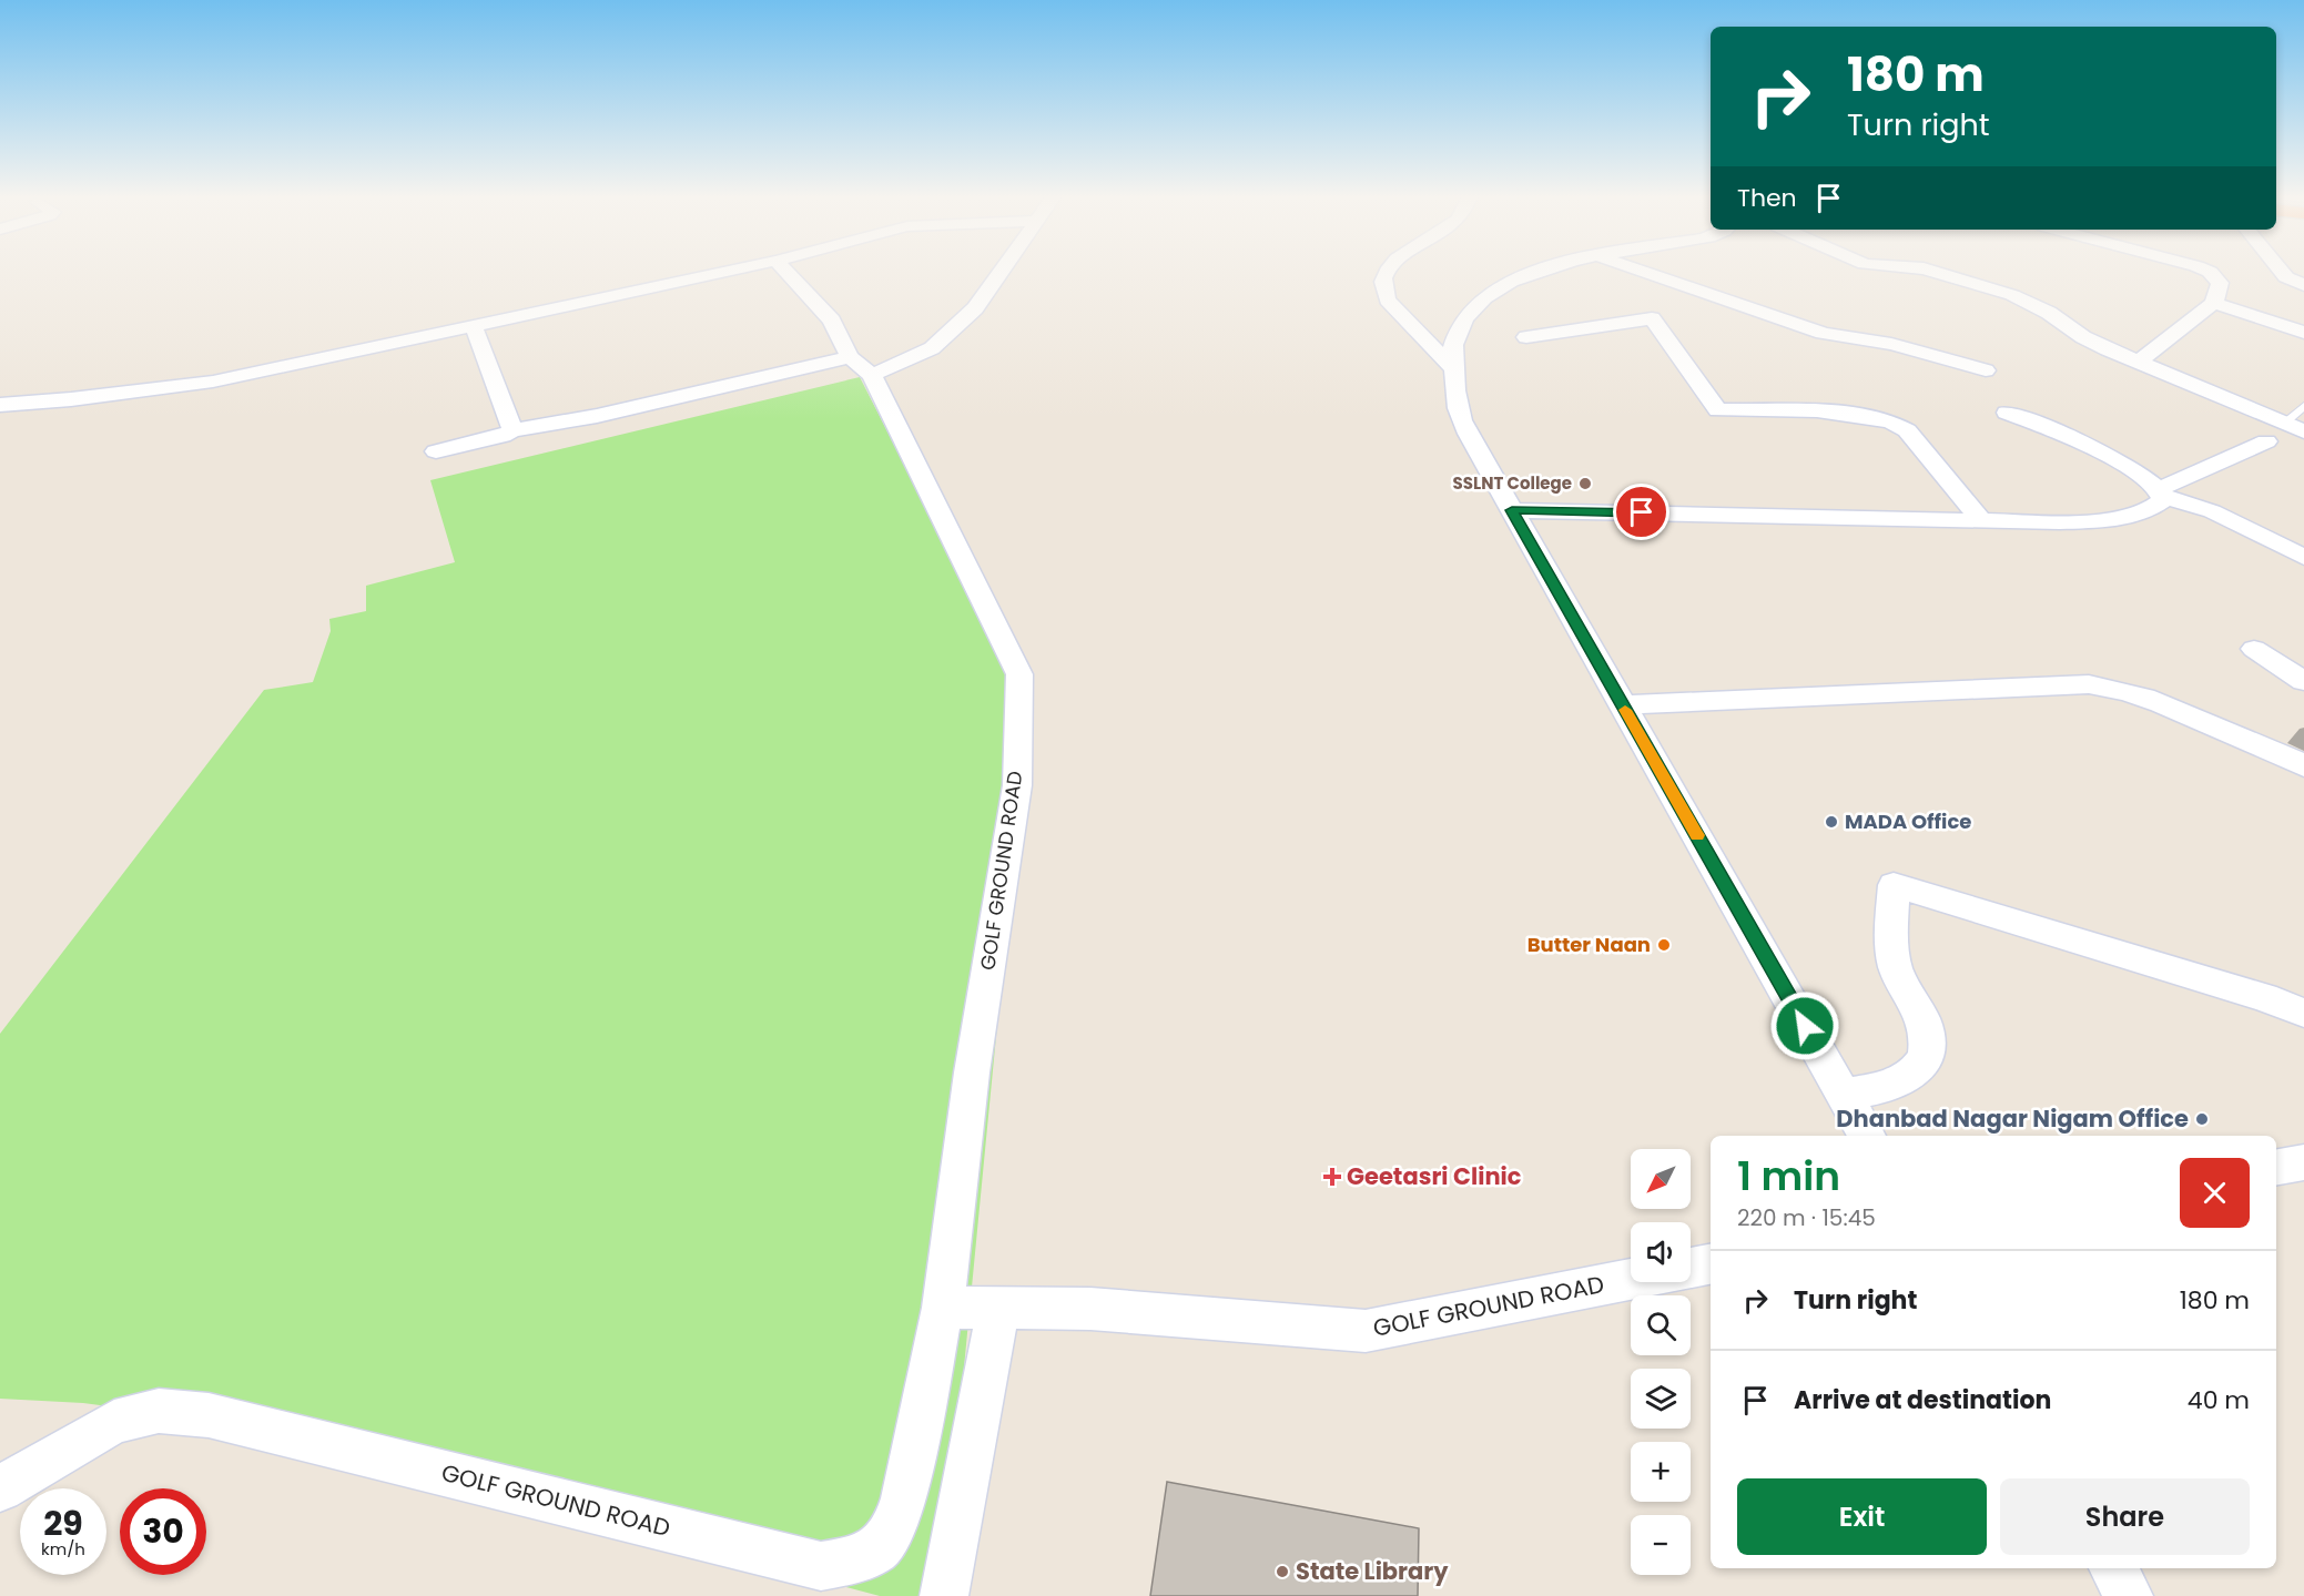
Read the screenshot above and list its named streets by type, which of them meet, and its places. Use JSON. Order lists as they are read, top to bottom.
{
  "streets": {
    "street": ["GOLF GROUND ROAD"]
  },
  "places": {
    "other": [
      "SSLNT College",
      "MADA Office",
      "Butter Naan",
      "Dhanbad Nagar Nigam Office",
      "State Library"
    ],
    "health": ["Geetasri Clinic"]
  },
  "north": "bottom left",
  "page": {
    "turn": ["180 m", "Turn right"],
    "then": "Then",
    "heading": ["1 min", "220 m · 15:45"],
    "map_buttons": ["+", "−"],
    "list": [
      {
        "name": "Turn right",
        "value": "180 m"
      },
      {
        "name": "Arrive at destination",
        "value": "40 m"
      }
    ],
    "buttons": ["Exit", "Share"],
    "speed": "29 km/h",
    "limit": "30"
  }
}
